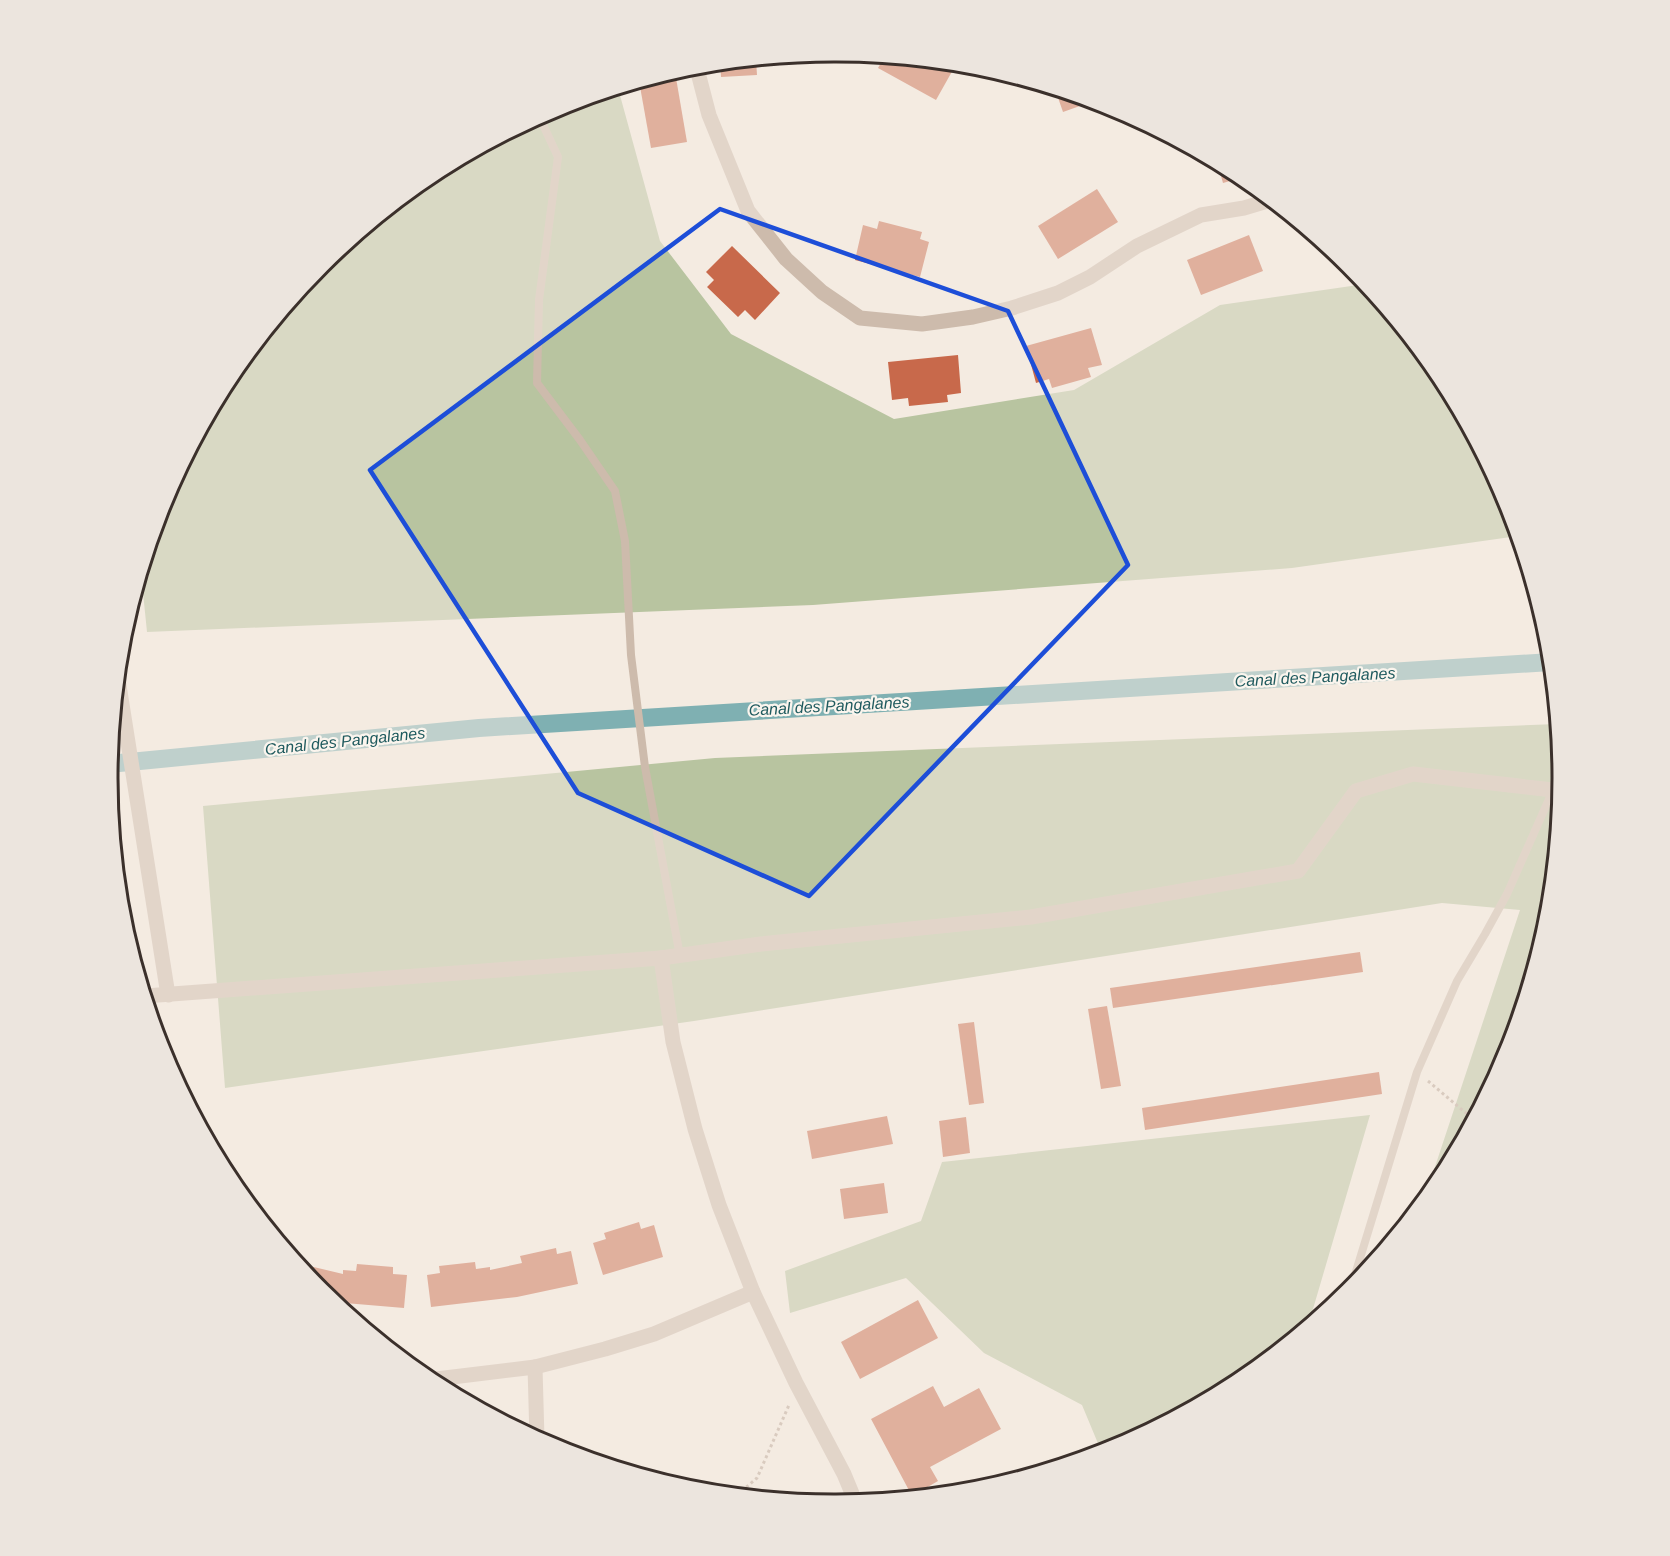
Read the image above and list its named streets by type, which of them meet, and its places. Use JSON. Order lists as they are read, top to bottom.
{
  "water": ["Canal des Pangalanes"]
}
